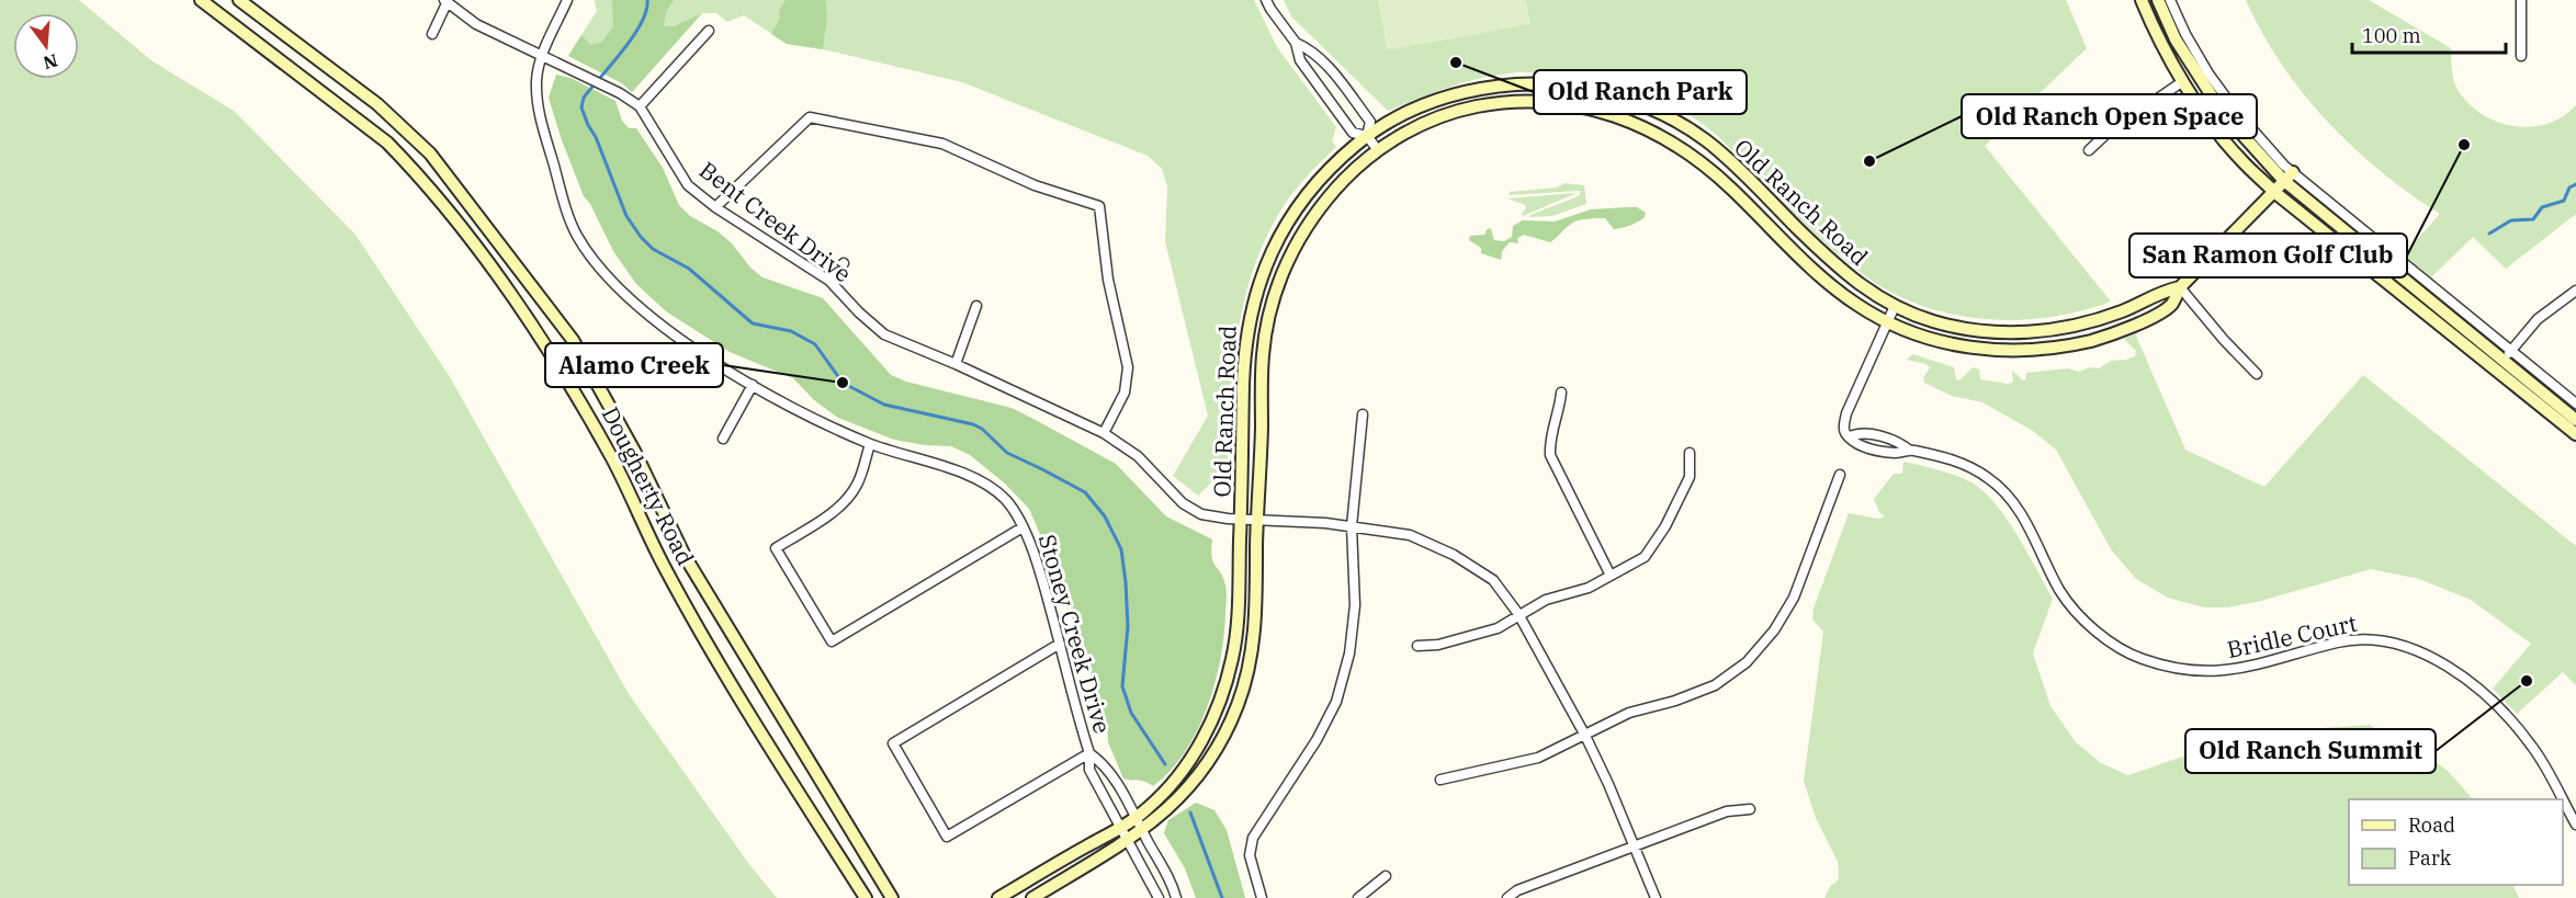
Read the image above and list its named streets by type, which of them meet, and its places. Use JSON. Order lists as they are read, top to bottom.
{
  "streets": {
    "street": [
      "Old Ranch Road",
      "Bent Creek Drive",
      "Dougherty Road",
      "Stoney Creek Drive",
      "Bridle Court"
    ]
  },
  "crossings": [
    ["Old Ranch Road", "Bent Creek Drive"],
    ["Old Ranch Road", "Stoney Creek Drive"],
    ["Old Ranch Road", "Bridle Court"],
    ["Bent Creek Drive", "Stoney Creek Drive"]
  ],
  "places": [
    "Old Ranch Park",
    "San Ramon Golf Club",
    "Old Ranch Open Space",
    "Alamo Creek",
    "Old Ranch Summit"
  ],
  "legend": ["Road", "Park"],
  "scale_bar": "100 m",
  "north": "bottom"
}
